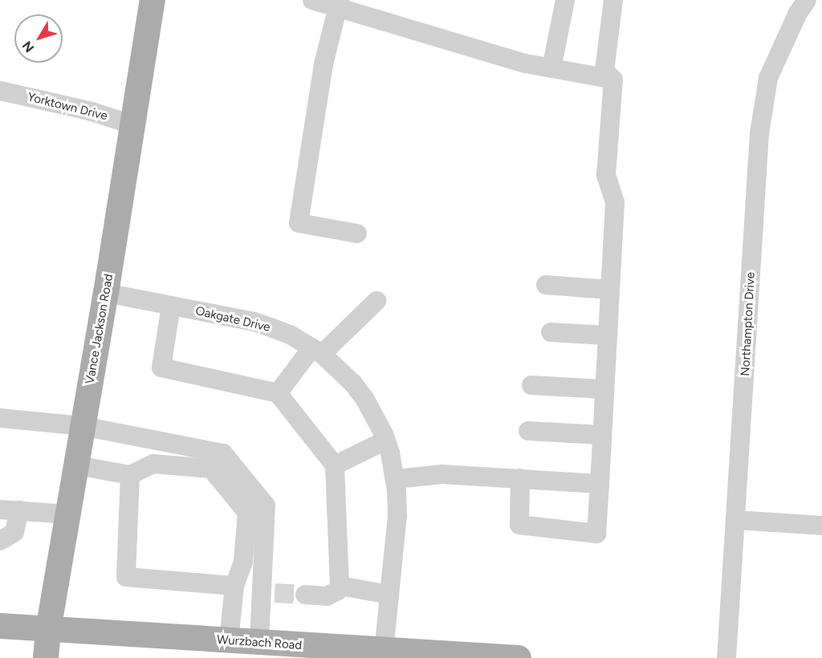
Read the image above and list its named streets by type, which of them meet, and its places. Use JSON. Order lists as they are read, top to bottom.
{
  "streets": {
    "main road": ["Vance Jackson Road", "Wurzbach Road"],
    "street": ["Yorktown Drive", "Oakgate Drive", "Northampton Drive"]
  },
  "crossings": [
    ["Yorktown Drive", "Vance Jackson Road"],
    ["Oakgate Drive", "Vance Jackson Road"],
    ["Oakgate Drive", "Wurzbach Road"],
    ["Vance Jackson Road", "Wurzbach Road"]
  ],
  "north": "bottom left"
}
